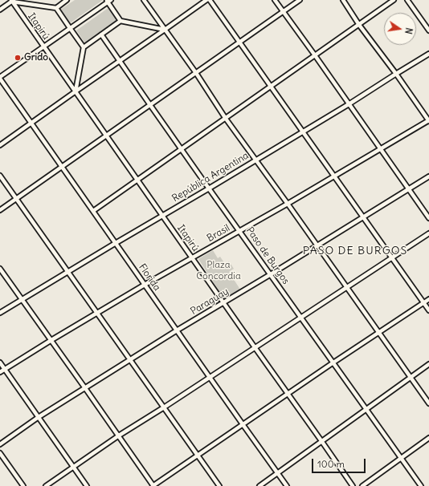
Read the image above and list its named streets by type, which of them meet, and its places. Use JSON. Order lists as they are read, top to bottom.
{
  "streets": {
    "street": [
      "Itapirú",
      "República Argentina",
      "Brasil",
      "Paso de Burgos",
      "Florida",
      "Paraguay"
    ]
  },
  "crossings": [
    ["Itapirú", "República Argentina"],
    ["Itapirú", "Brasil"],
    ["Itapirú", "Paraguay"],
    ["República Argentina", "Paso de Burgos"],
    ["República Argentina", "Florida"],
    ["Brasil", "Paso de Burgos"],
    ["Brasil", "Florida"],
    ["Paso de Burgos", "Paraguay"],
    ["Florida", "Paraguay"]
  ],
  "districts": ["PASO DE BURGOS"],
  "parks": ["Plaza Concordia"],
  "places": ["Grido"],
  "scale_bar": "100 m",
  "north": "right"
}
